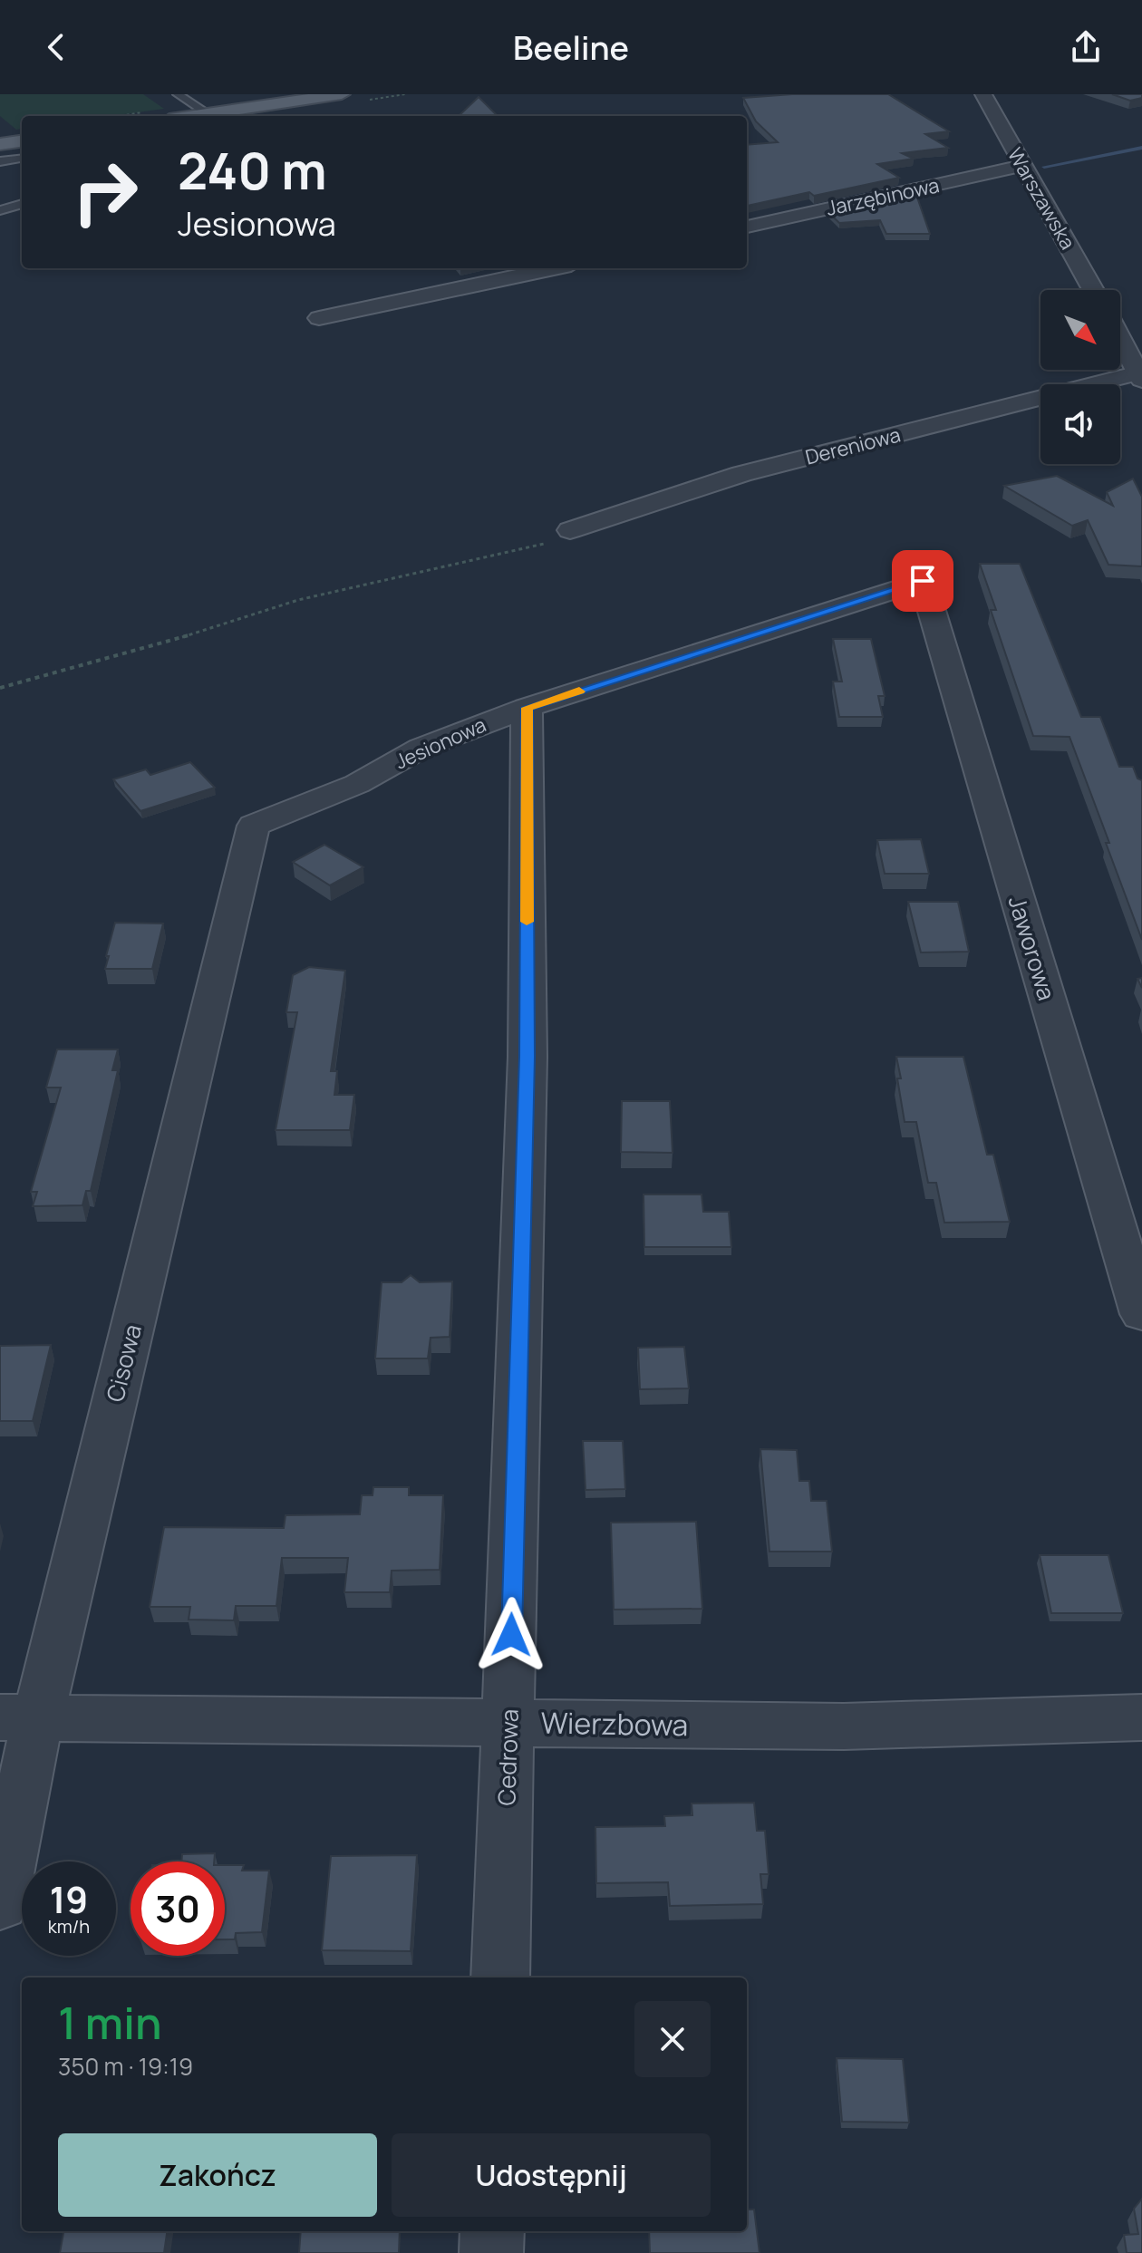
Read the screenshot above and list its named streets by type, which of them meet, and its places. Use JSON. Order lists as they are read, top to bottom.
{
  "streets": {
    "street": [
      "Jarzębinowa",
      "Warszawska",
      "Dereniowa",
      "Jesionowa",
      "Jaworowa",
      "Cisowa",
      "Wierzbowa",
      "Cedrowa"
    ]
  },
  "crossings": [
    ["Jarzębinowa", "Warszawska"],
    ["Jesionowa", "Jaworowa"],
    ["Jesionowa", "Cisowa"],
    ["Jesionowa", "Cedrowa"],
    ["Cisowa", "Wierzbowa"],
    ["Wierzbowa", "Cedrowa"]
  ],
  "north": "bottom right",
  "page": {
    "header": "Beeline",
    "turn": ["240 m", "Jesionowa"],
    "speed": "19 km/h",
    "limit": "30",
    "heading": ["1 min", "350 m · 19:19"],
    "buttons": ["Zakończ", "Udostępnij"]
  }
}
